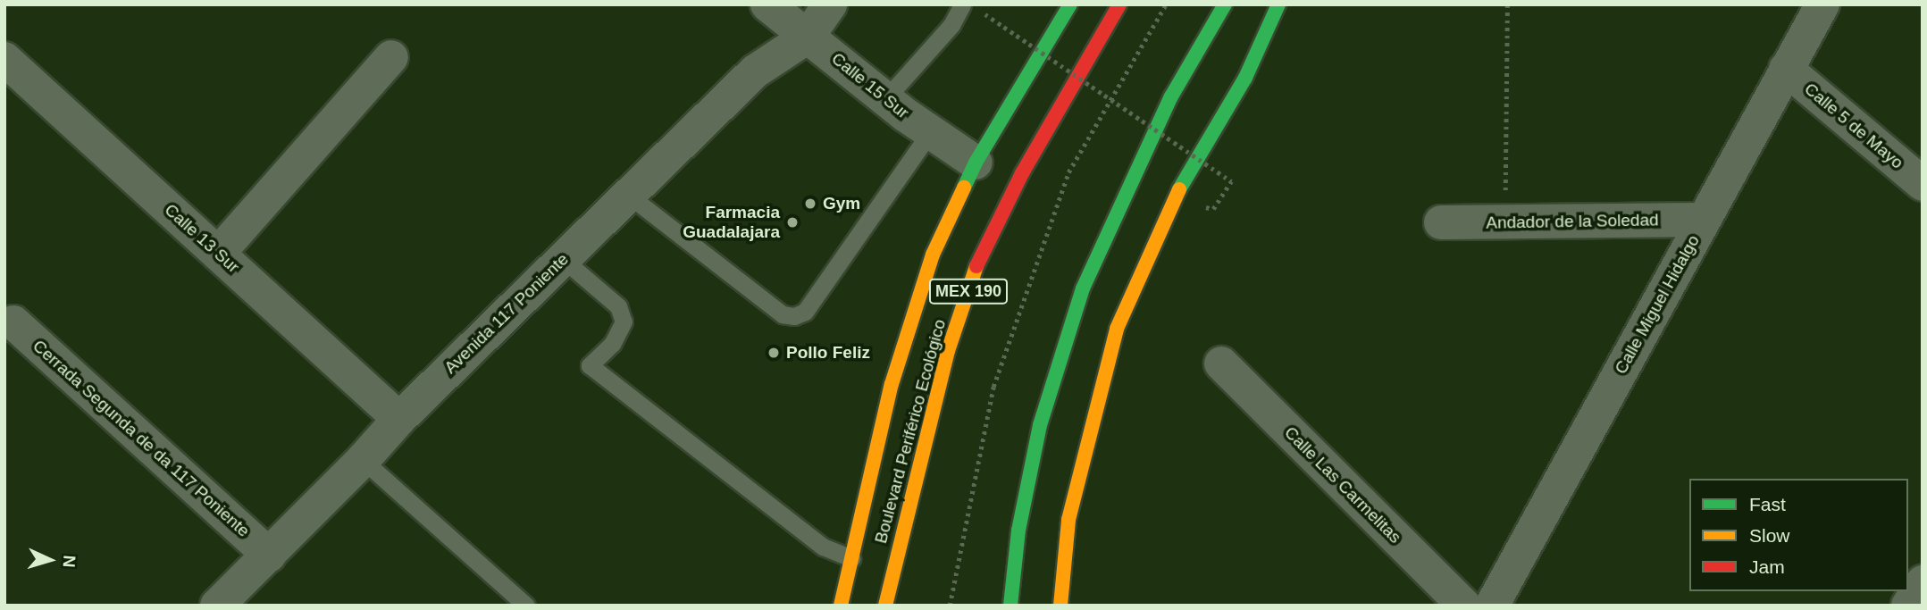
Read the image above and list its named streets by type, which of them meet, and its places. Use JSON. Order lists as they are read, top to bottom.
{
  "streets": {
    "main road": ["MEX 190", "Boulevard Periférico Ecológico"],
    "street": [
      "Calle 15 Sur",
      "Calle 5 de Mayo",
      "Andador de la Soledad",
      "Calle 13 Sur",
      "Calle Miguel Hidalgo",
      "Avenida 117 Poniente",
      "Cerrada Segunda de da 117 Poniente",
      "Calle Las Carmelitas"
    ]
  },
  "crossings": [
    ["Calle 15 Sur", "Avenida 117 Poniente"],
    ["Calle 15 Sur", "Boulevard Periférico Ecológico"],
    ["Calle 5 de Mayo", "Calle Miguel Hidalgo"],
    ["Andador de la Soledad", "Calle Miguel Hidalgo"],
    ["Calle 13 Sur", "Avenida 117 Poniente"],
    ["Avenida 117 Poniente", "Cerrada Segunda de da 117 Poniente"]
  ],
  "places": ["Gym", "Farmacia Guadalajara", "Pollo Feliz"],
  "legend": ["Fast", "Slow", "Jam"],
  "north": "right"
}
